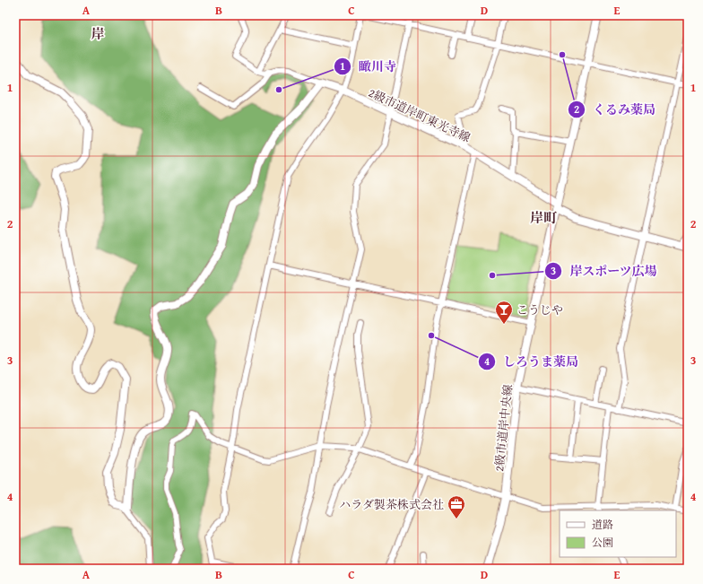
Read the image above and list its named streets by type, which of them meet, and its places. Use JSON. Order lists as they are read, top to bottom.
{
  "streets": {
    "street": ["2級市道岸町東光寺線", "2級市道岸中央線"]
  },
  "crossings": [
    ["2級市道岸町東光寺線", "2級市道岸中央線"]
  ],
  "districts": ["岸", "岸町"],
  "places": {
    "other": [
      "くるみ薬局",
      "瞰川寺",
      "岸スポーツ広場",
      "しろうま薬局"
    ],
    "bar": ["こうじや"],
    "office": ["ハラダ製茶株式会社"]
  },
  "legend": ["道路", "公園"],
  "grid": {
    "columns": [
      "A",
      "B",
      "C",
      "D",
      "E"
    ],
    "rows": [
      "1",
      "2",
      "3",
      "4"
    ]
  }
}
